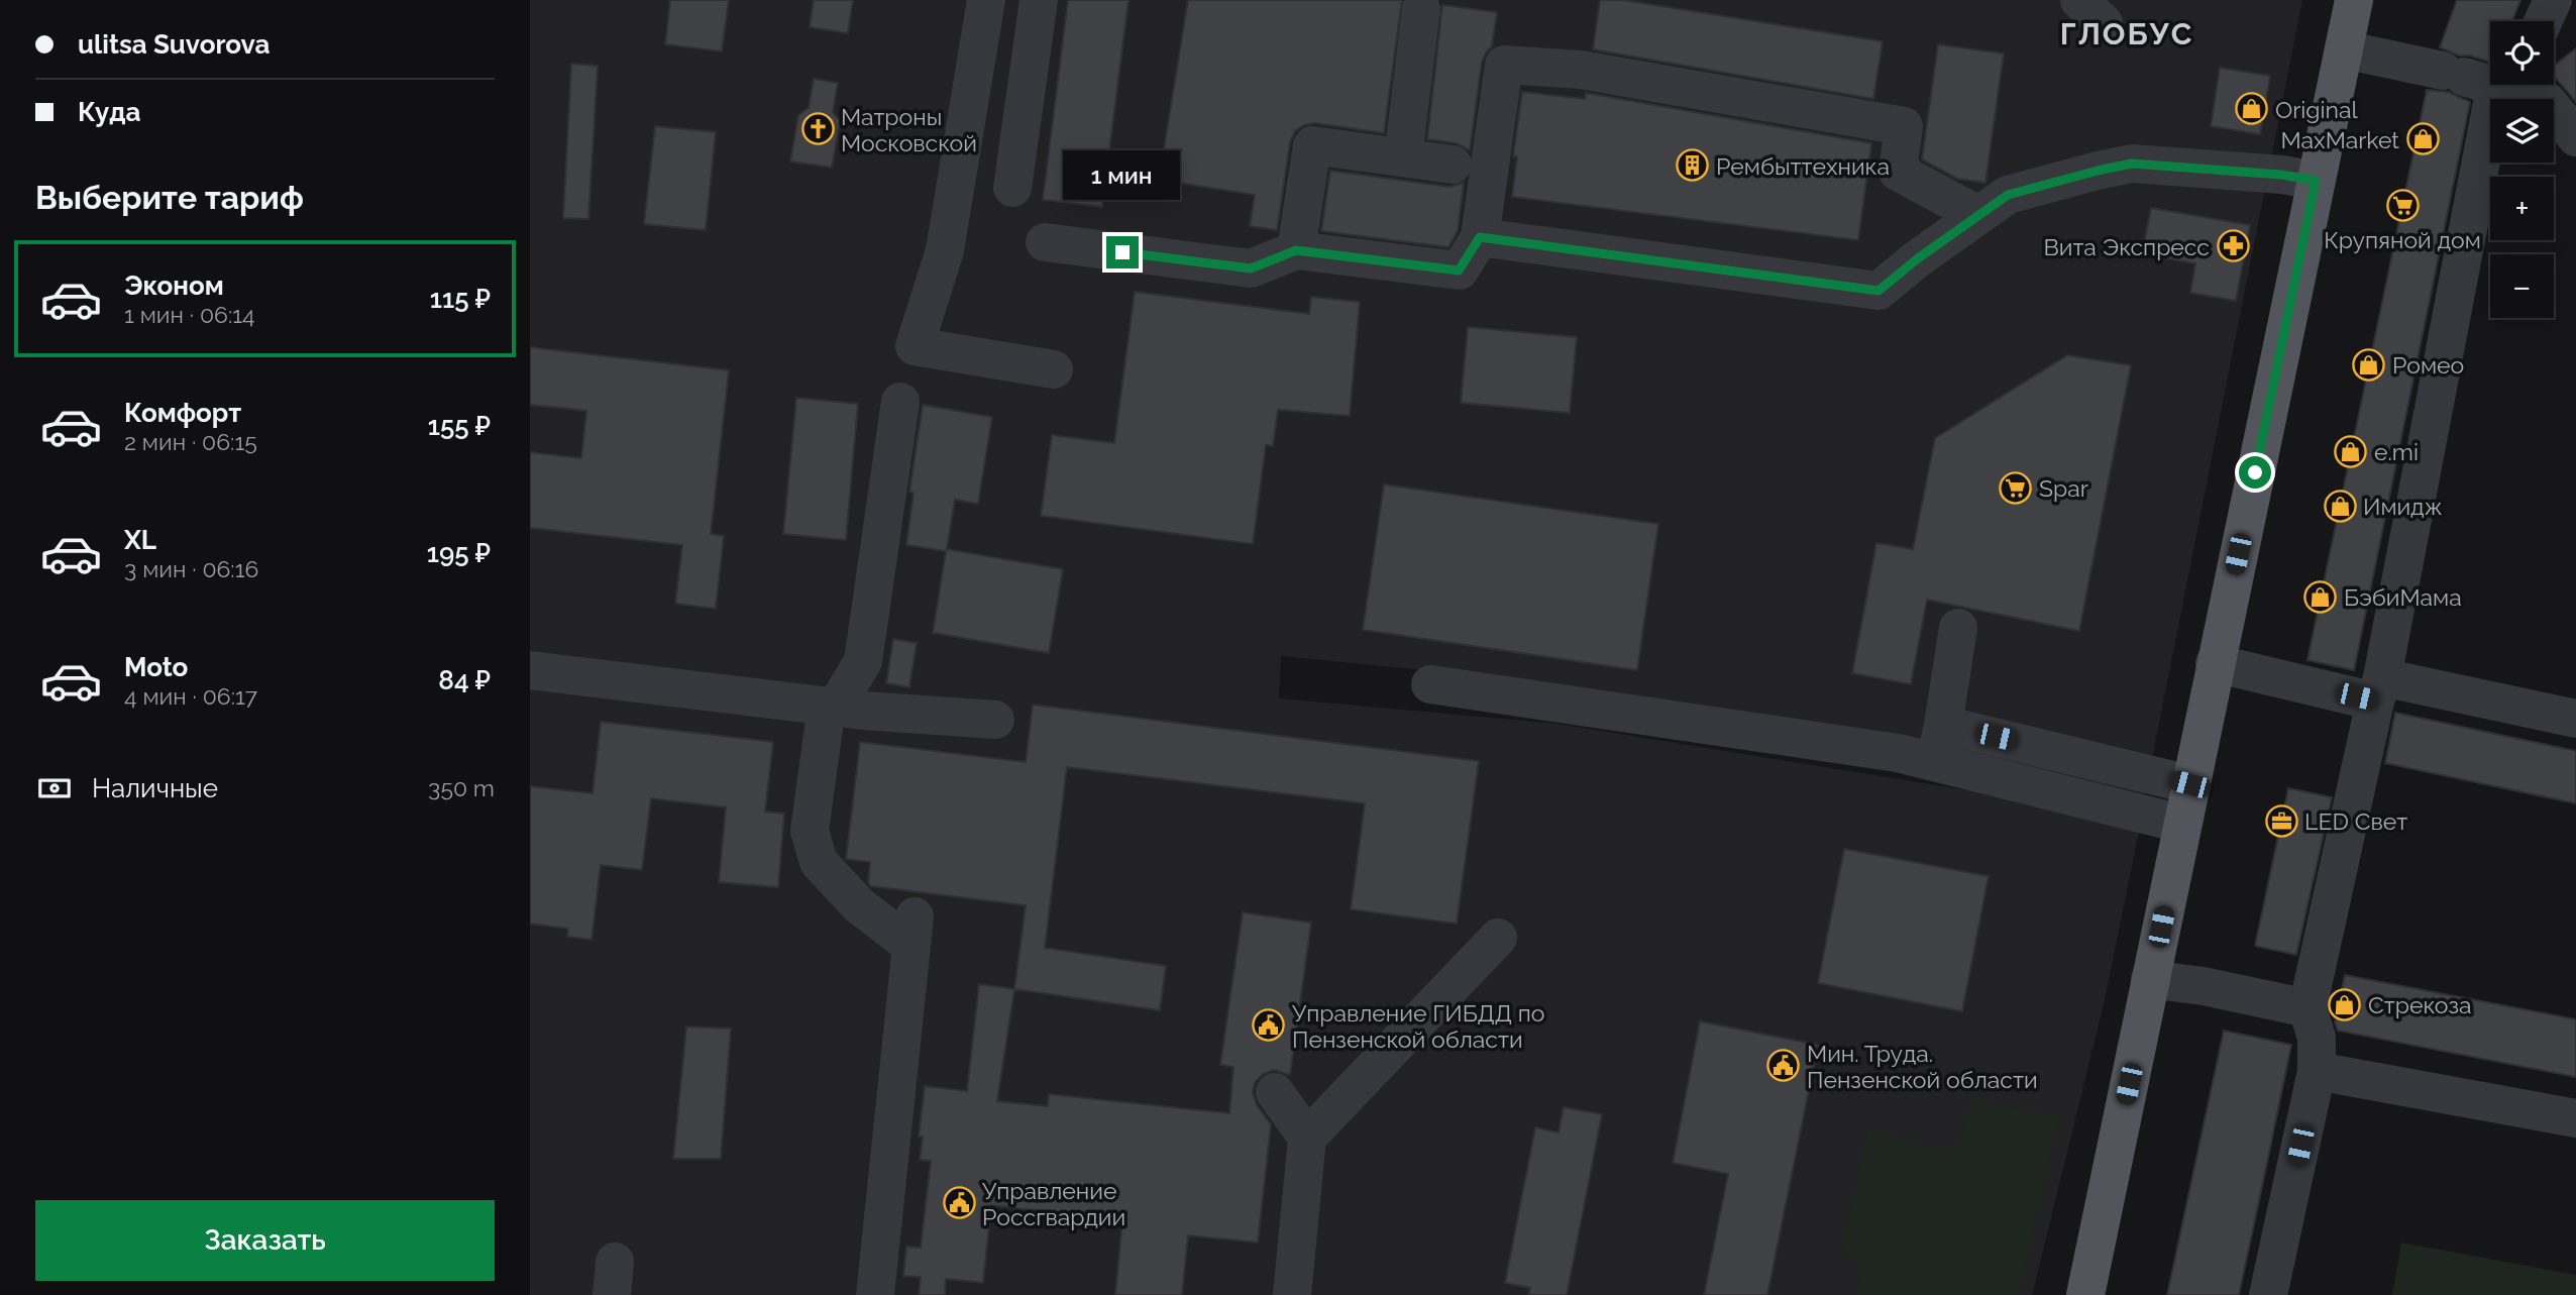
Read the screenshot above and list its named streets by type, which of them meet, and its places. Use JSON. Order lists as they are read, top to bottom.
{
  "districts": ["ГЛОБУС"],
  "places": {
    "shop": [
      "Original",
      "MaxMarket",
      "Ромео",
      "e.mi",
      "Имидж",
      "БэбиМама",
      "Стрекоза"
    ],
    "church": ["Матроны Московской"],
    "building": ["Рембыттехника"],
    "supermarket": ["Крупяной дом", "Spar"],
    "pharmacy": ["Вита Экспресс"],
    "office": ["LED Свет"],
    "public building": ["Управление ГИБДД по Пензенской области", "Мин. Труда. Пензенской области", "Управление Россгвардии"]
  },
  "page": {
    "banner": ["ulitsa Suvorova", "Куда"],
    "map_buttons": ["+", "−"],
    "bubble": "1 мин",
    "heading": "Выберите тариф",
    "list": [
      {
        "name": "Эконом",
        "note": "1 мин · 06:14",
        "value": "115 ₽"
      },
      {
        "name": "Комфорт",
        "note": "2 мин · 06:15",
        "value": "155 ₽"
      },
      {
        "name": "XL",
        "note": "3 мин · 06:16",
        "value": "195 ₽"
      },
      {
        "name": "Moto",
        "note": "4 мин · 06:17",
        "value": "84 ₽"
      }
    ],
    "pay": ["Наличные", "350 m"],
    "buttons": "Заказать"
  }
}
